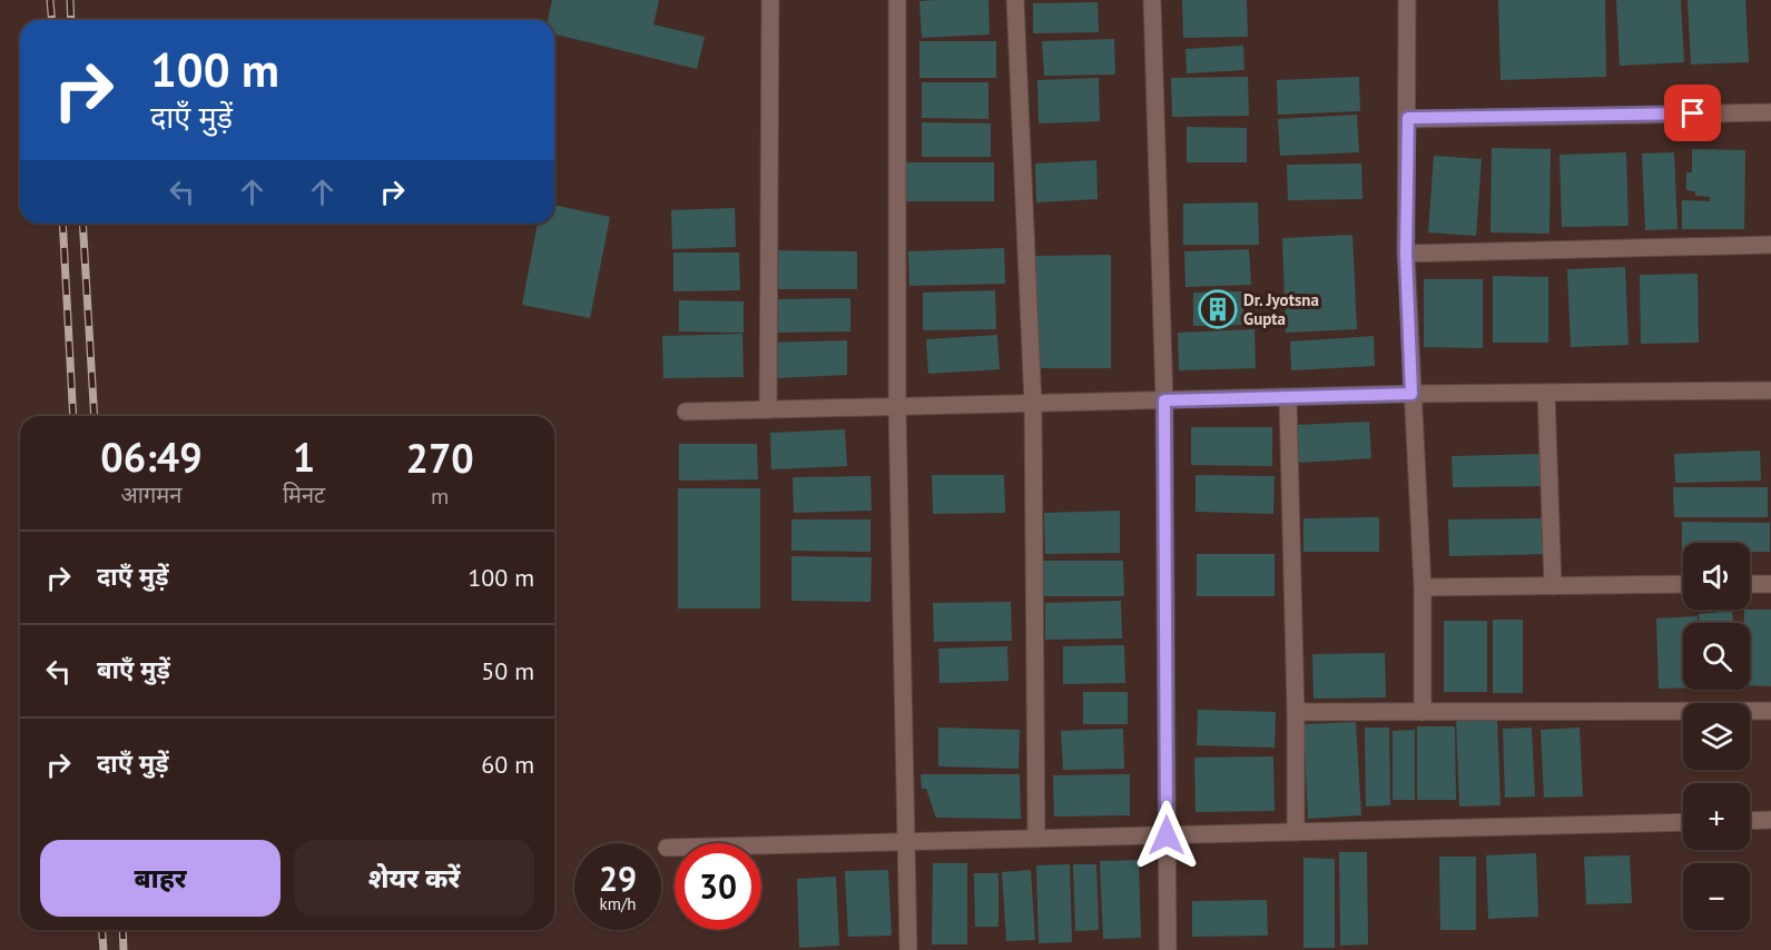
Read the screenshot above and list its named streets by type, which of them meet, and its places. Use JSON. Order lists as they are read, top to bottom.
{
  "places": {
    "building": ["Dr. Jyotsna Gupta"]
  },
  "page": {
    "turn": ["100 m", "दाएँ मुड़ें"],
    "eta": [
      "06:49",
      "आगमन",
      "1",
      "मिनट",
      "270",
      "m"
    ],
    "list": [
      {
        "name": "दाएँ मुड़ें",
        "value": "100 m"
      },
      {
        "name": "बाएँ मुड़ें",
        "value": "50 m"
      },
      {
        "name": "दाएँ मुड़ें",
        "value": "60 m"
      }
    ],
    "map_buttons": ["+", "−"],
    "buttons": ["बाहर", "शेयर करें"],
    "speed": "29 km/h",
    "limit": "30"
  }
}
